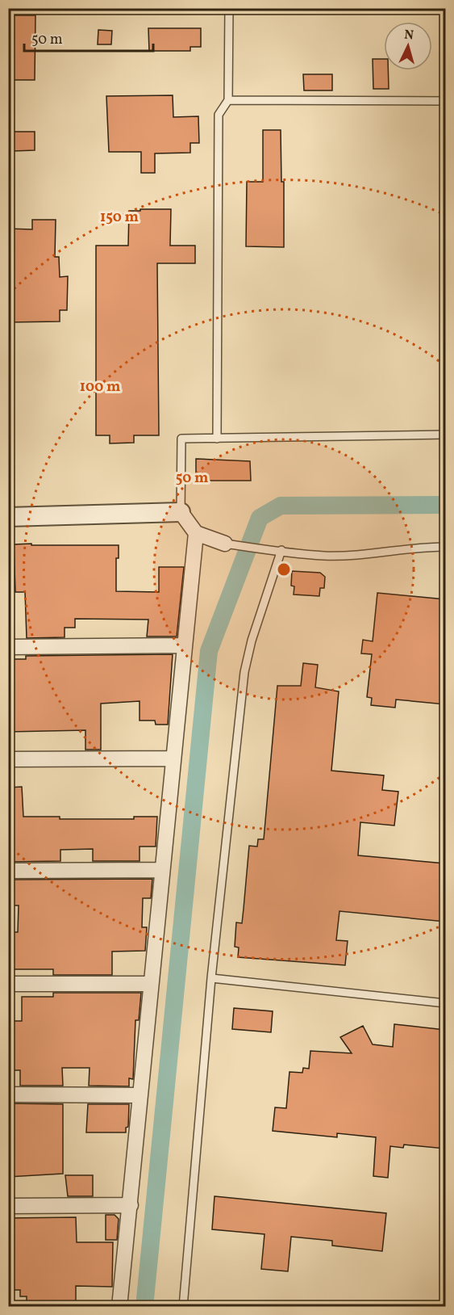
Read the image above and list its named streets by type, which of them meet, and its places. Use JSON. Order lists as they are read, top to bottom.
{
  "scale_bar": "50 m",
  "north": "top",
  "rings": ["150 m", "100 m", "50 m"]
}
